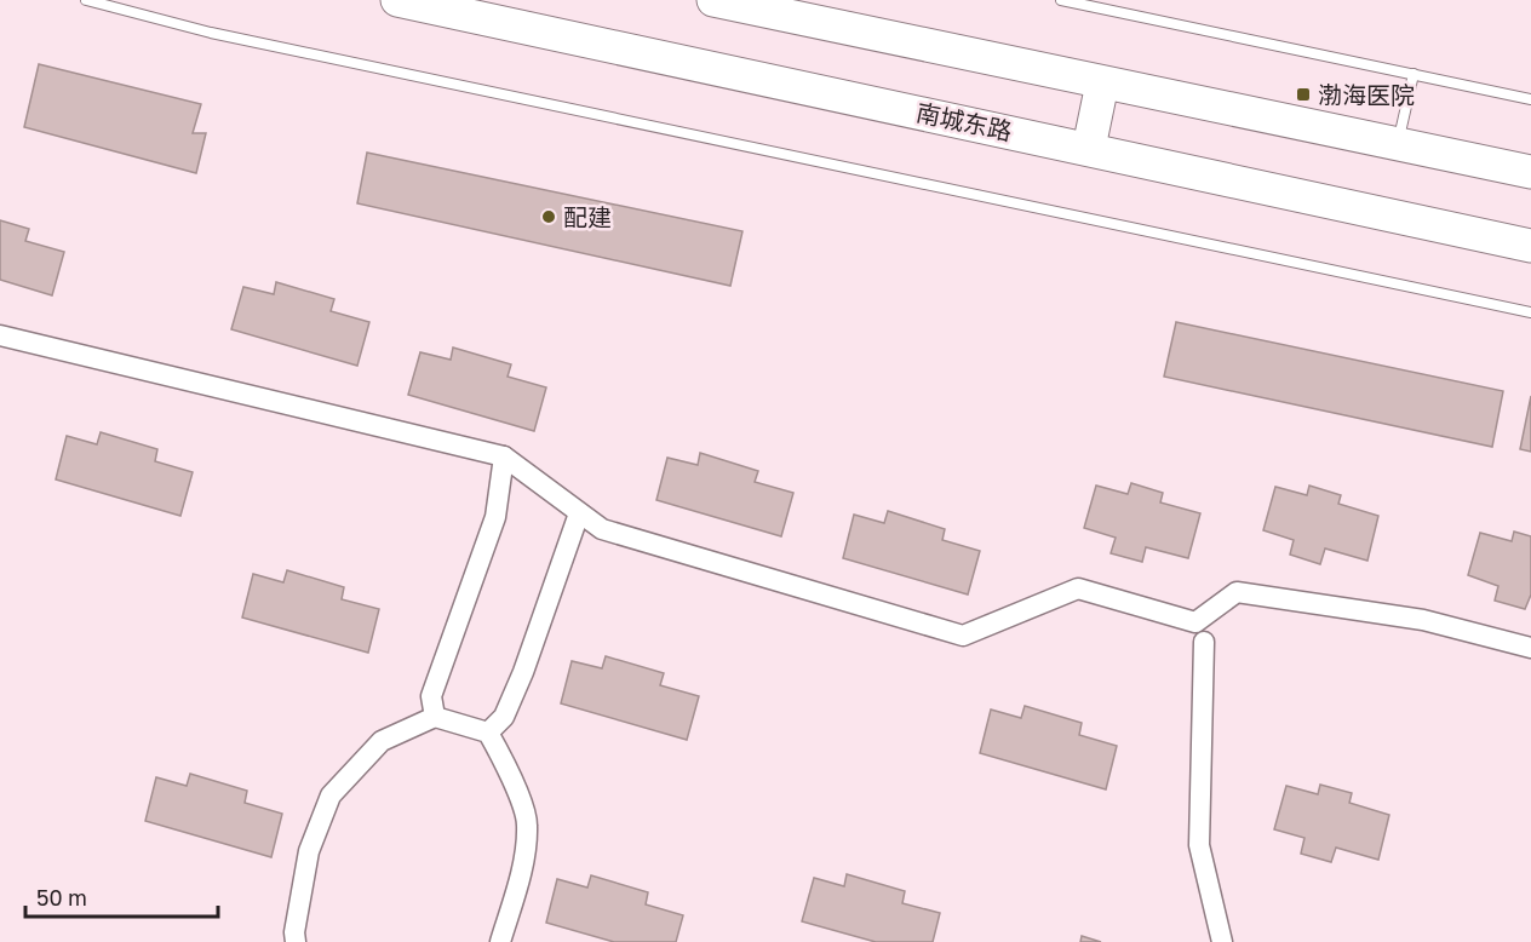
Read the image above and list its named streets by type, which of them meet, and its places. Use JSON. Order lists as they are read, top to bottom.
{
  "streets": {
    "main road": ["南城东路"]
  },
  "places": {
    "transit": ["渤海医院"],
    "other": ["配建"]
  },
  "scale_bar": "50 m"
}
